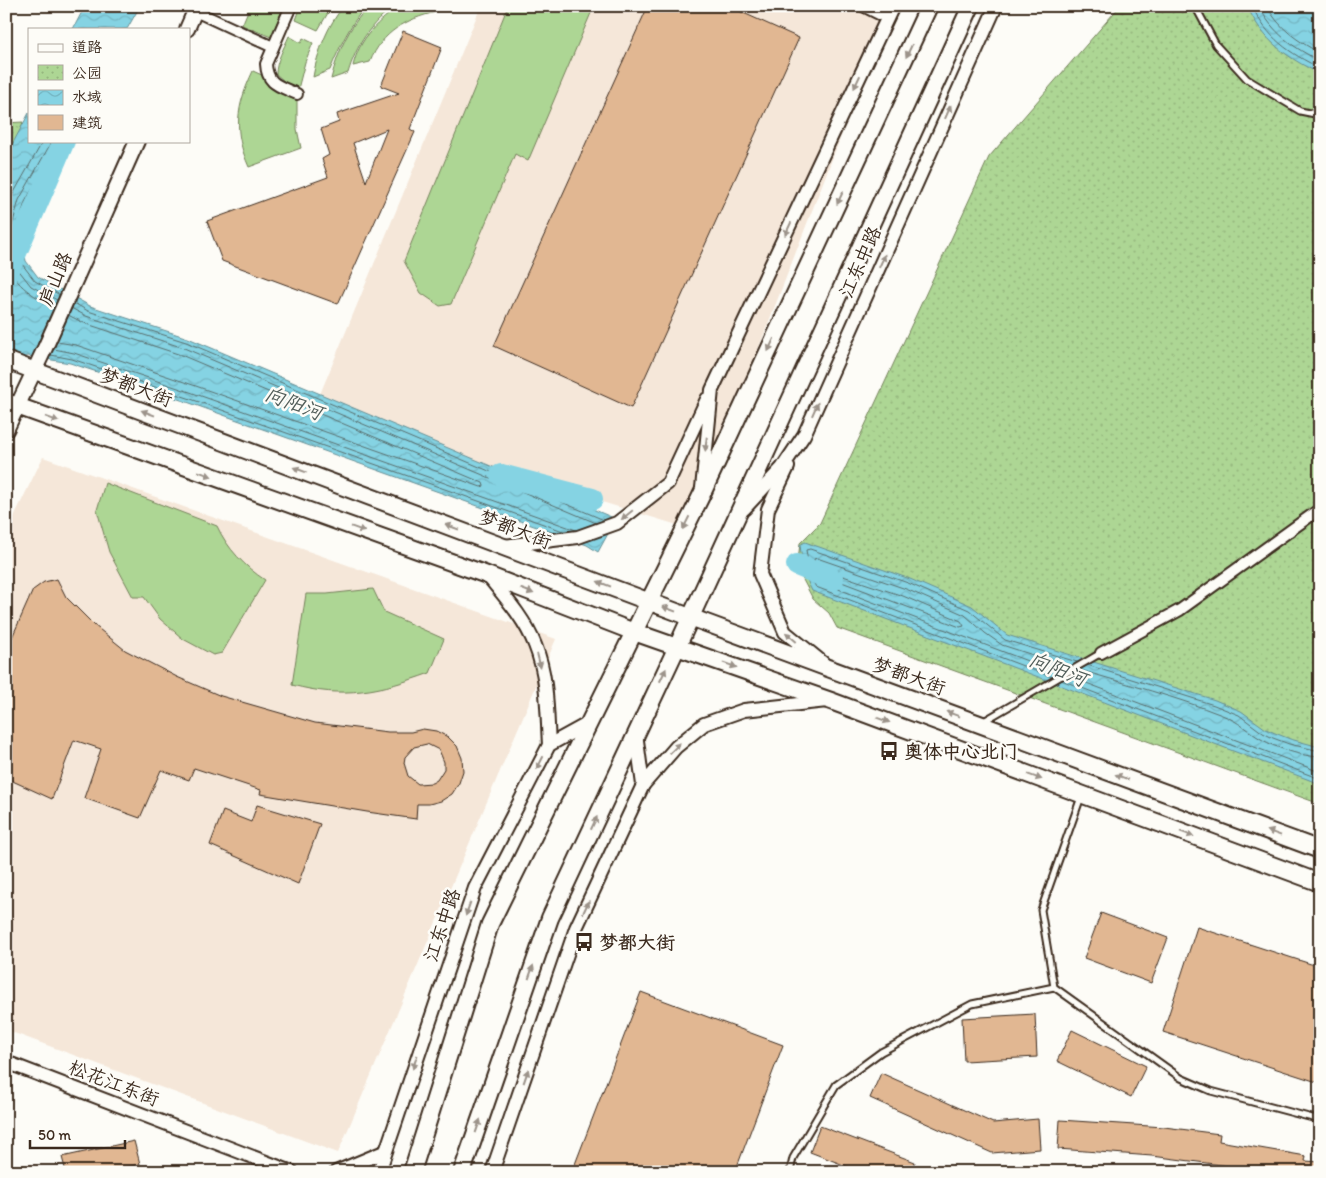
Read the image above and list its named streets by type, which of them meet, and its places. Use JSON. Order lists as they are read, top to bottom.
{
  "streets": {
    "main road": ["江东中路", "庐山路", "梦都大街"],
    "street": ["松花江东街"]
  },
  "crossings": [
    ["江东中路", "梦都大街"],
    ["庐山路", "梦都大街"]
  ],
  "water": ["向阳河"],
  "places": {
    "bus stop": ["奥体中心北门", "梦都大街"]
  },
  "legend": [
    "道路",
    "公园",
    "水域",
    "建筑"
  ],
  "scale_bar": "50 m"
}
